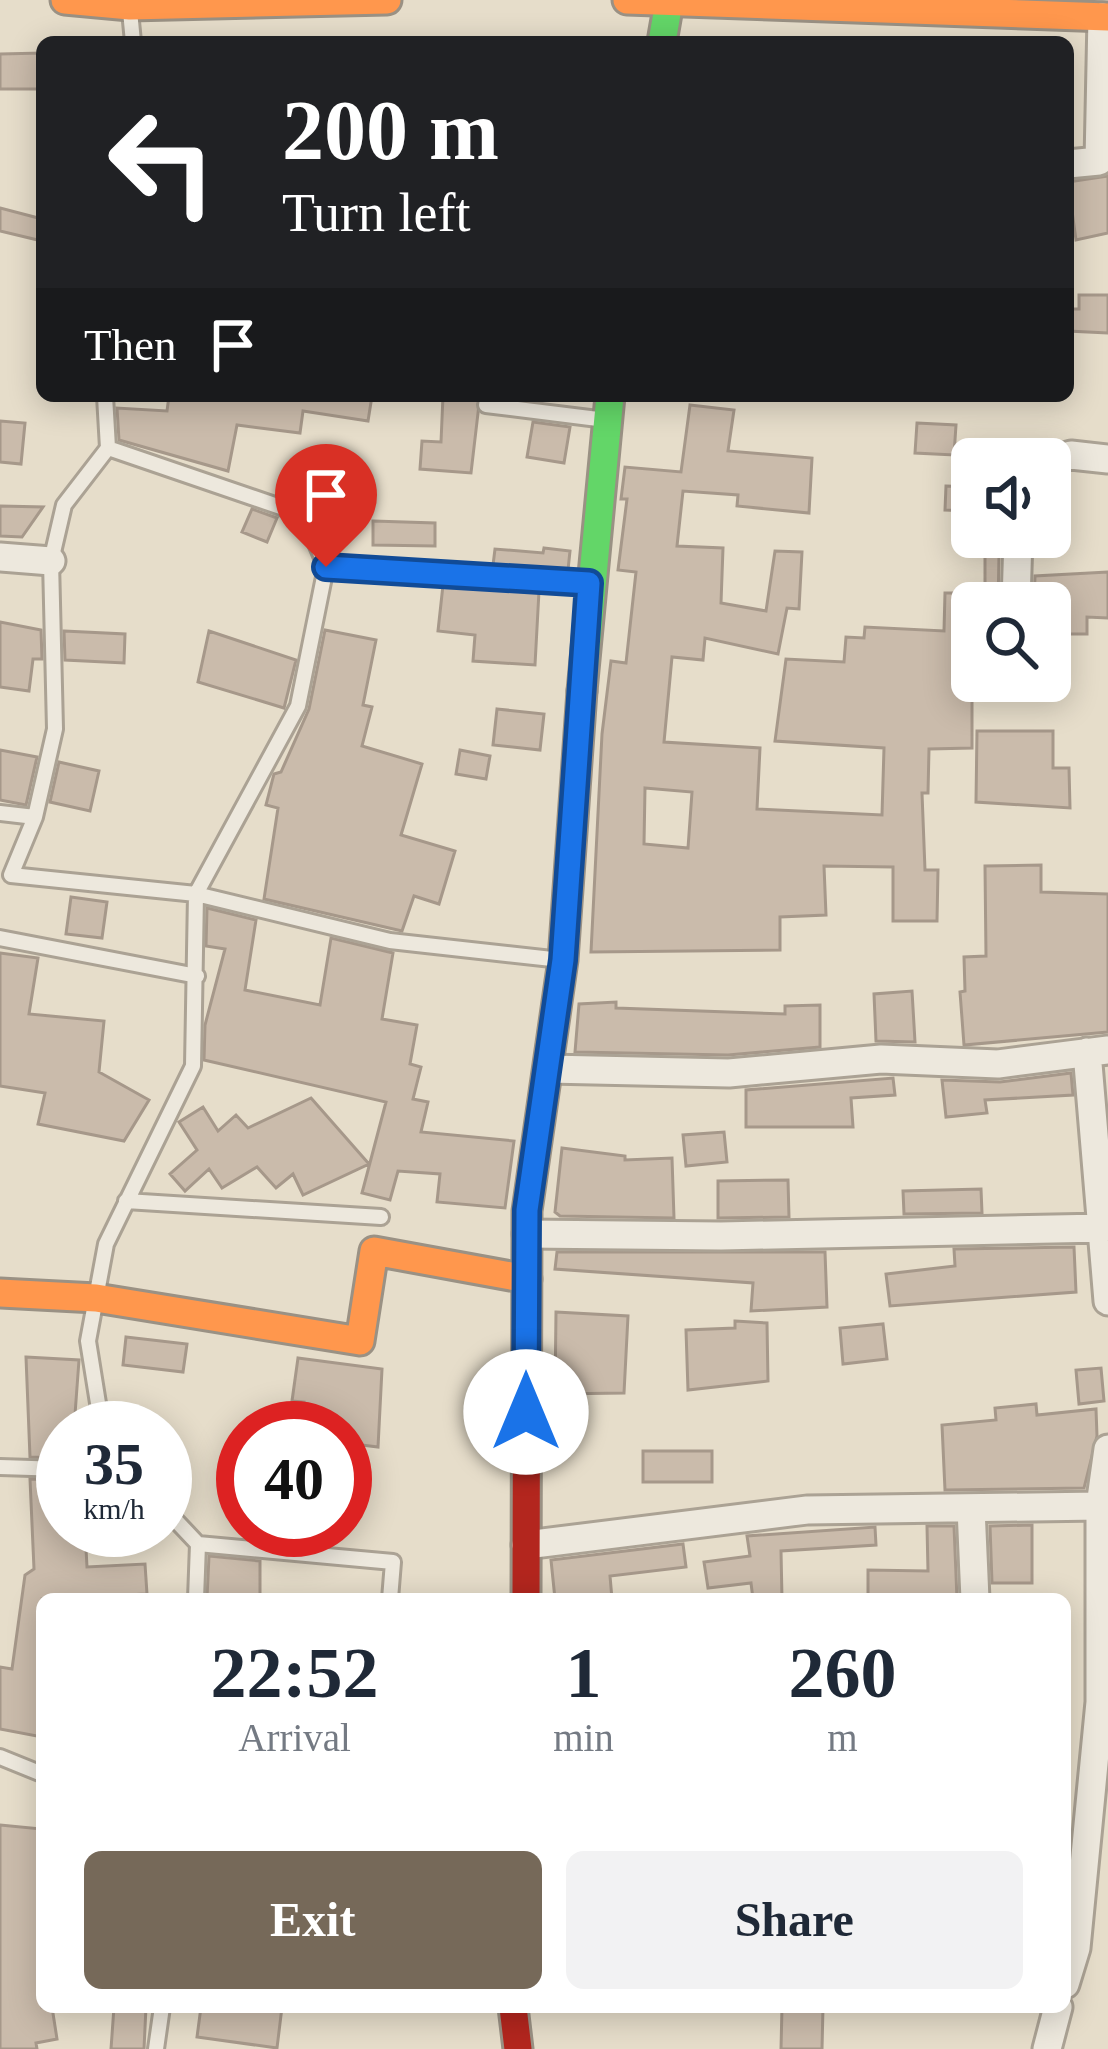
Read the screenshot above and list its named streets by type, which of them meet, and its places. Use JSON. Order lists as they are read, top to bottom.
{
  "page": {
    "turn": ["200 m", "Turn left"],
    "then": "Then",
    "speed": "35 km/h",
    "limit": "40",
    "eta": [
      "22:52",
      "Arrival",
      "1",
      "min",
      "260",
      "m"
    ],
    "buttons": ["Exit", "Share"]
  }
}
